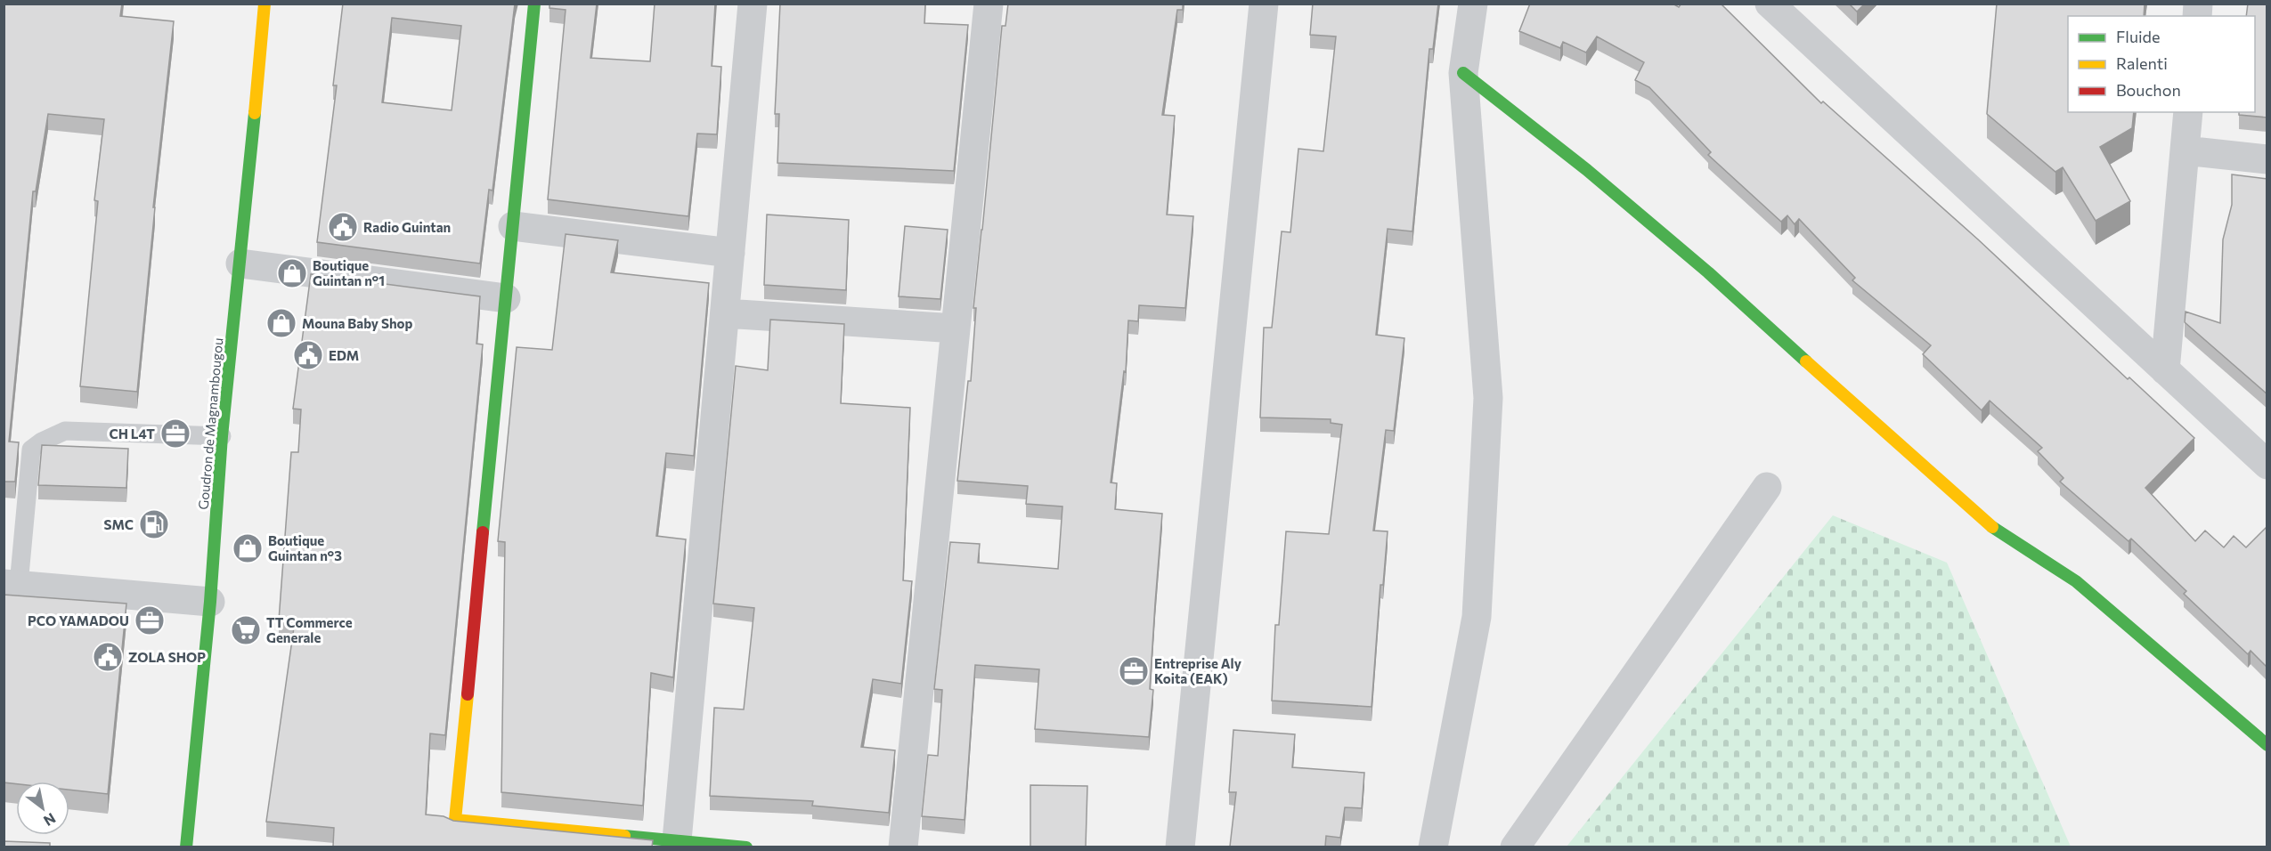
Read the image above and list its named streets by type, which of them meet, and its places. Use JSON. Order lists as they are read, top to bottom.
{
  "streets": {
    "street": ["Goudron de Magnambougou"]
  },
  "places": {
    "public building": ["Radio Guintan", "EDM", "ZOLA SHOP"],
    "shop": ["Boutique Guintan n°1", "Mouna Baby Shop", "Boutique Guintan n°3"],
    "office": ["CH L4T", "PCO YAMADOU", "Entreprise Aly Koita (EAK)"],
    "fuel station": ["SMC"],
    "supermarket": ["TT Commerce Generale"]
  },
  "legend": ["Fluide", "Ralenti", "Bouchon"],
  "north": "bottom right"
}
